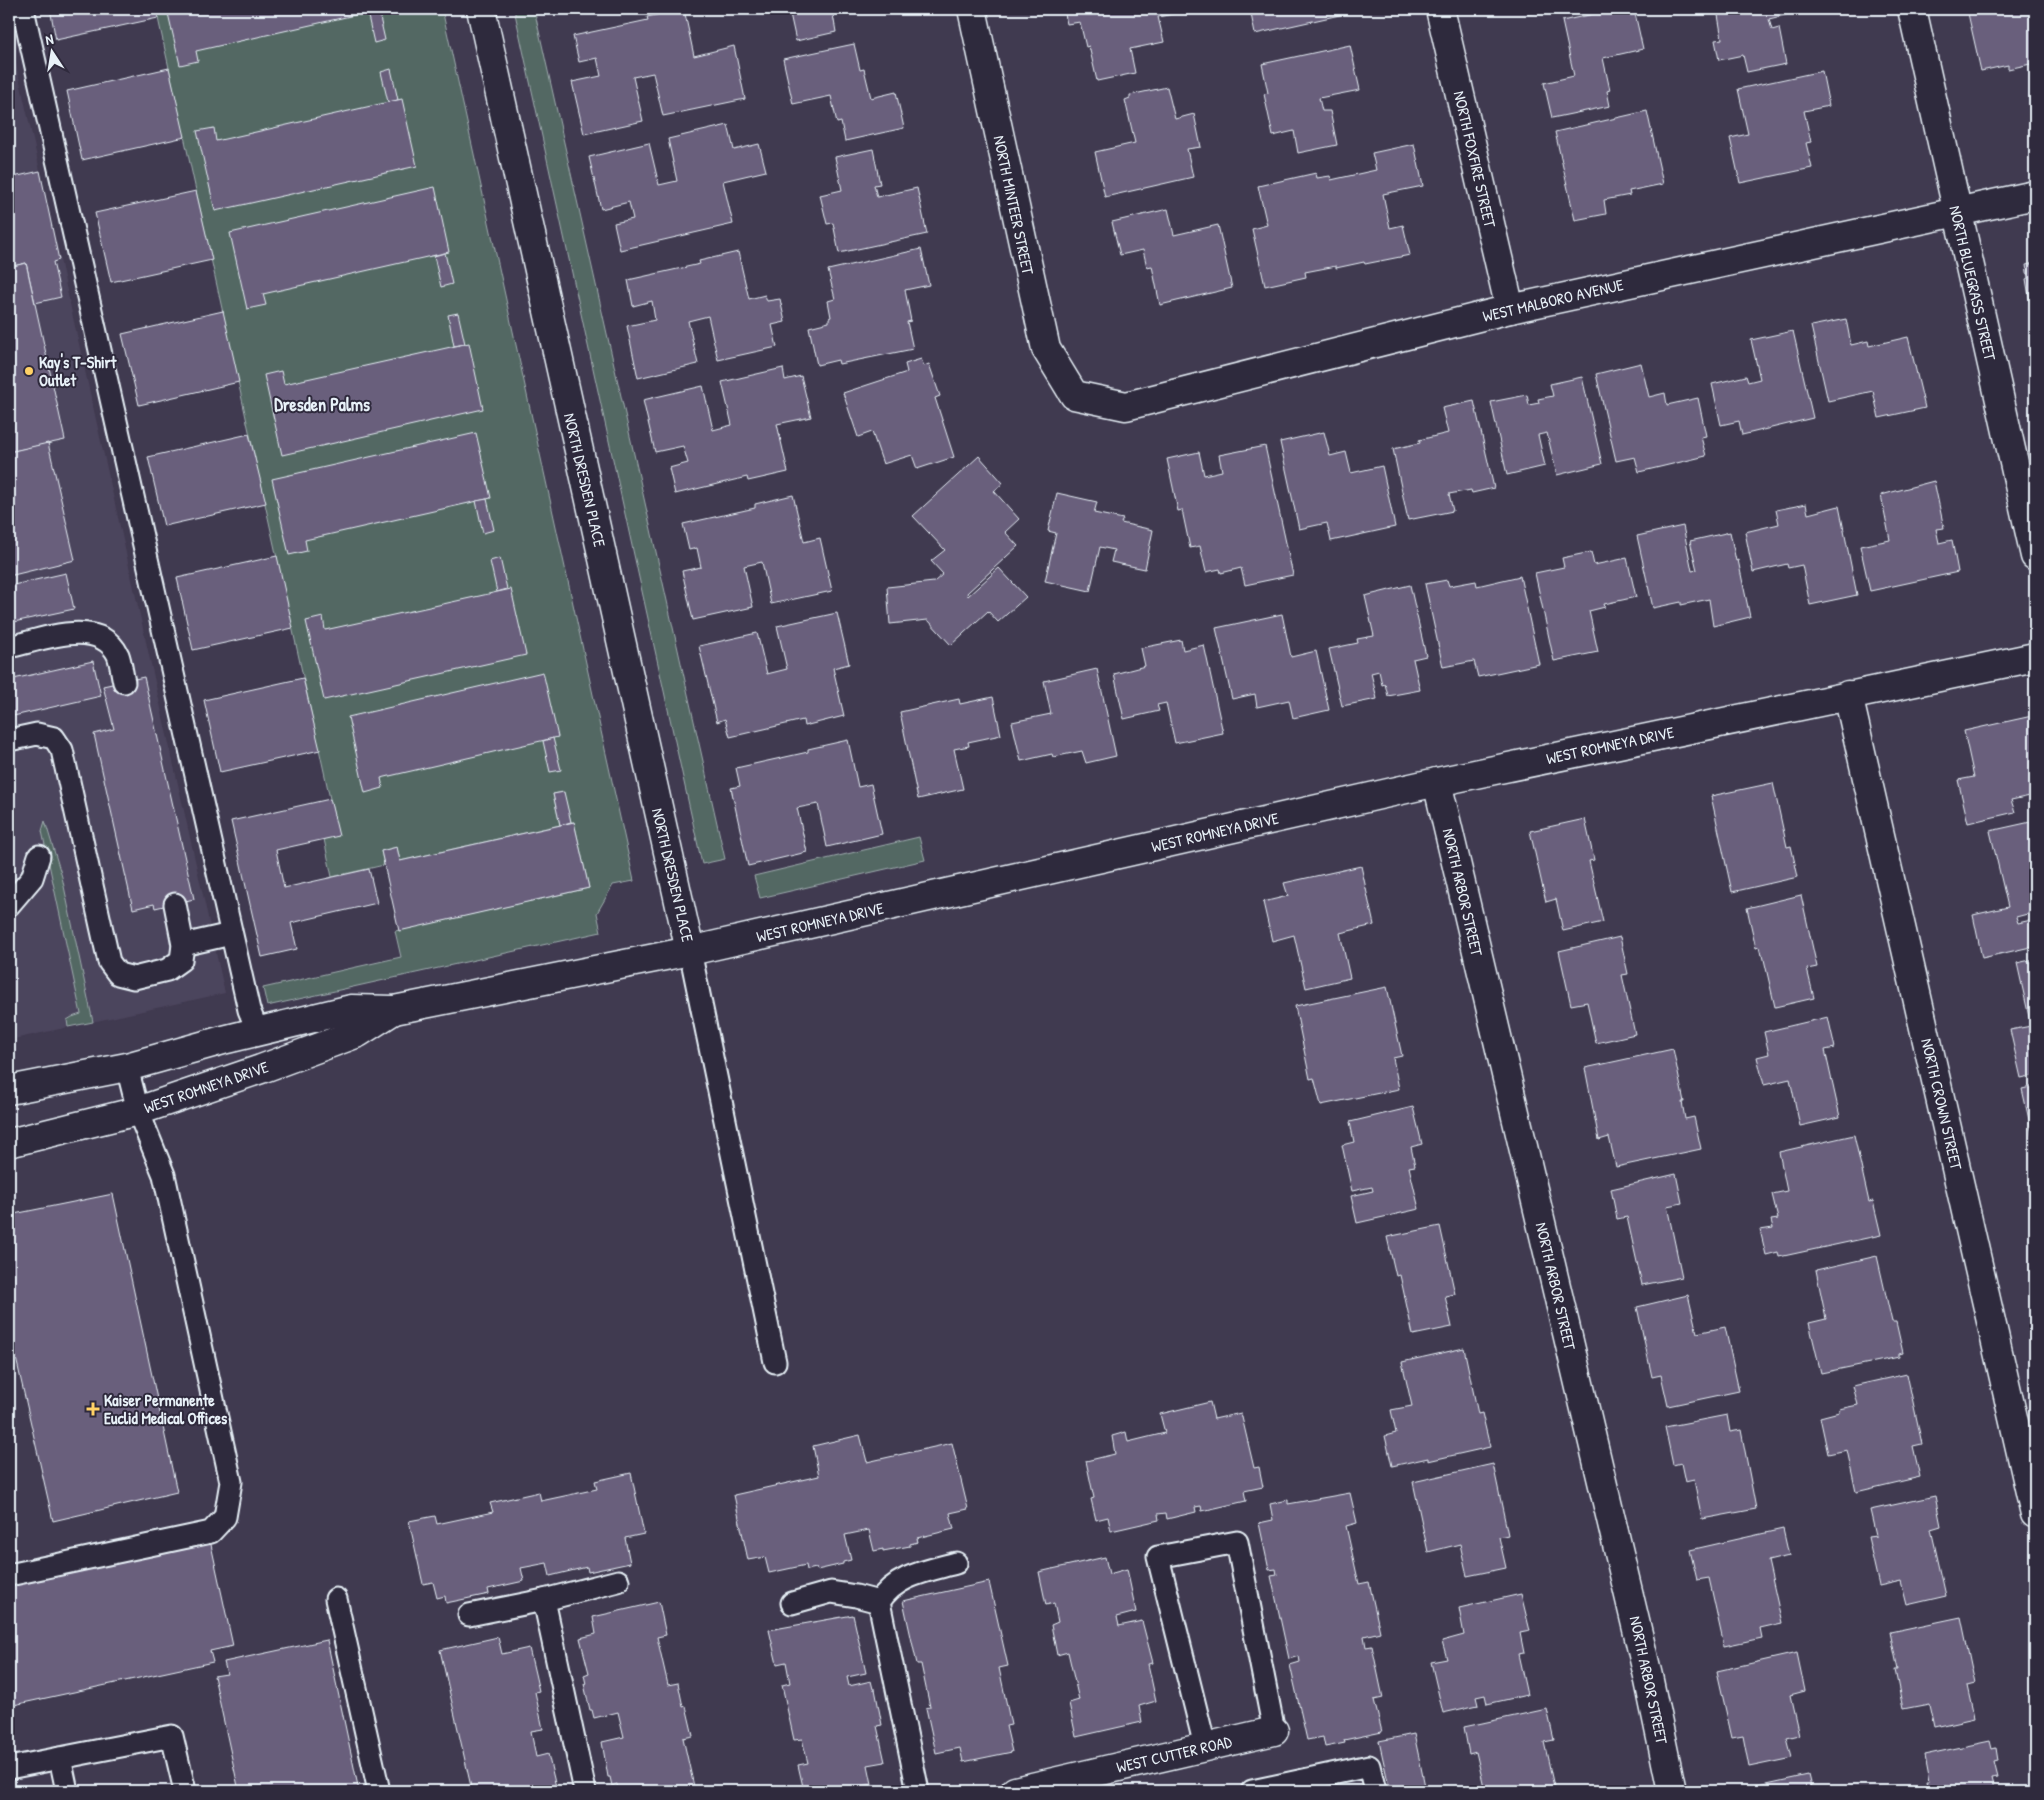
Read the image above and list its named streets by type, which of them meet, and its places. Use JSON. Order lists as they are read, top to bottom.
{
  "streets": {
    "street": [
      "NORTH FOXFIRE STREET",
      "NORTH MINTEER STREET",
      "NORTH BLUEGRASS STREET",
      "WEST MALBORO AVENUE",
      "NORTH DRESDEN PLACE",
      "WEST ROMNEYA DRIVE",
      "NORTH ARBOR STREET",
      "NORTH CROWN STREET",
      "WEST CUTTER ROAD"
    ]
  },
  "crossings": [
    ["NORTH FOXFIRE STREET", "WEST MALBORO AVENUE"],
    ["NORTH MINTEER STREET", "WEST MALBORO AVENUE"],
    ["NORTH BLUEGRASS STREET", "WEST MALBORO AVENUE"],
    ["NORTH DRESDEN PLACE", "WEST ROMNEYA DRIVE"],
    ["WEST ROMNEYA DRIVE", "NORTH ARBOR STREET"],
    ["WEST ROMNEYA DRIVE", "NORTH CROWN STREET"]
  ],
  "districts": ["Dresden Palms"],
  "places": {
    "other": ["Kay's T-Shirt Outlet"],
    "health": ["Kaiser Permanente Euclid Medical Offices"]
  },
  "north": "top"
}
